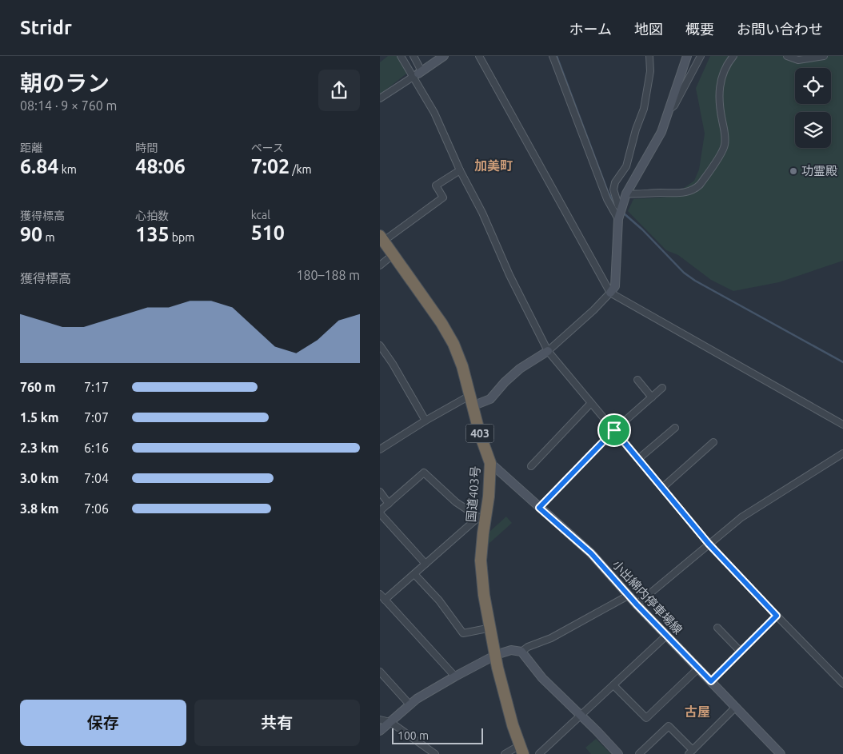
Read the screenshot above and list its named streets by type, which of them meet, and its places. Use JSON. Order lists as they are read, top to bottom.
{
  "streets": {
    "highway": ["403", "国道403号"],
    "main road": ["小出綿内停車場線"]
  },
  "crossings": [
    ["国道403号", "小出綿内停車場線"]
  ],
  "districts": ["加美町", "古屋"],
  "places": ["功霊殿"],
  "scale_bar": "100 m",
  "page": {
    "header": "Stridr",
    "nav": [
      "ホーム",
      "地図",
      "概要",
      "お問い合わせ"
    ],
    "heading": ["朝のラン", "08:14 · 9 × 760 m"],
    "stats": [
      ["距離", "6.84 km"],
      ["時間", "48:06"],
      ["ペース", "7:02 /km"],
      ["獲得標高", "90 m"],
      ["心拍数", "135 bpm"],
      ["kcal", "510"]
    ],
    "chart": ["獲得標高", "180–188 m"],
    "list": [
      {
        "name": "760 m",
        "note": "7:17"
      },
      {
        "name": "1.5 km",
        "note": "7:07"
      },
      {
        "name": "2.3 km",
        "note": "6:16"
      },
      {
        "name": "3.0 km",
        "note": "7:04"
      },
      {
        "name": "3.8 km",
        "note": "7:06"
      }
    ],
    "buttons": ["保存", "共有"],
    "scale": "100 m"
  }
}
